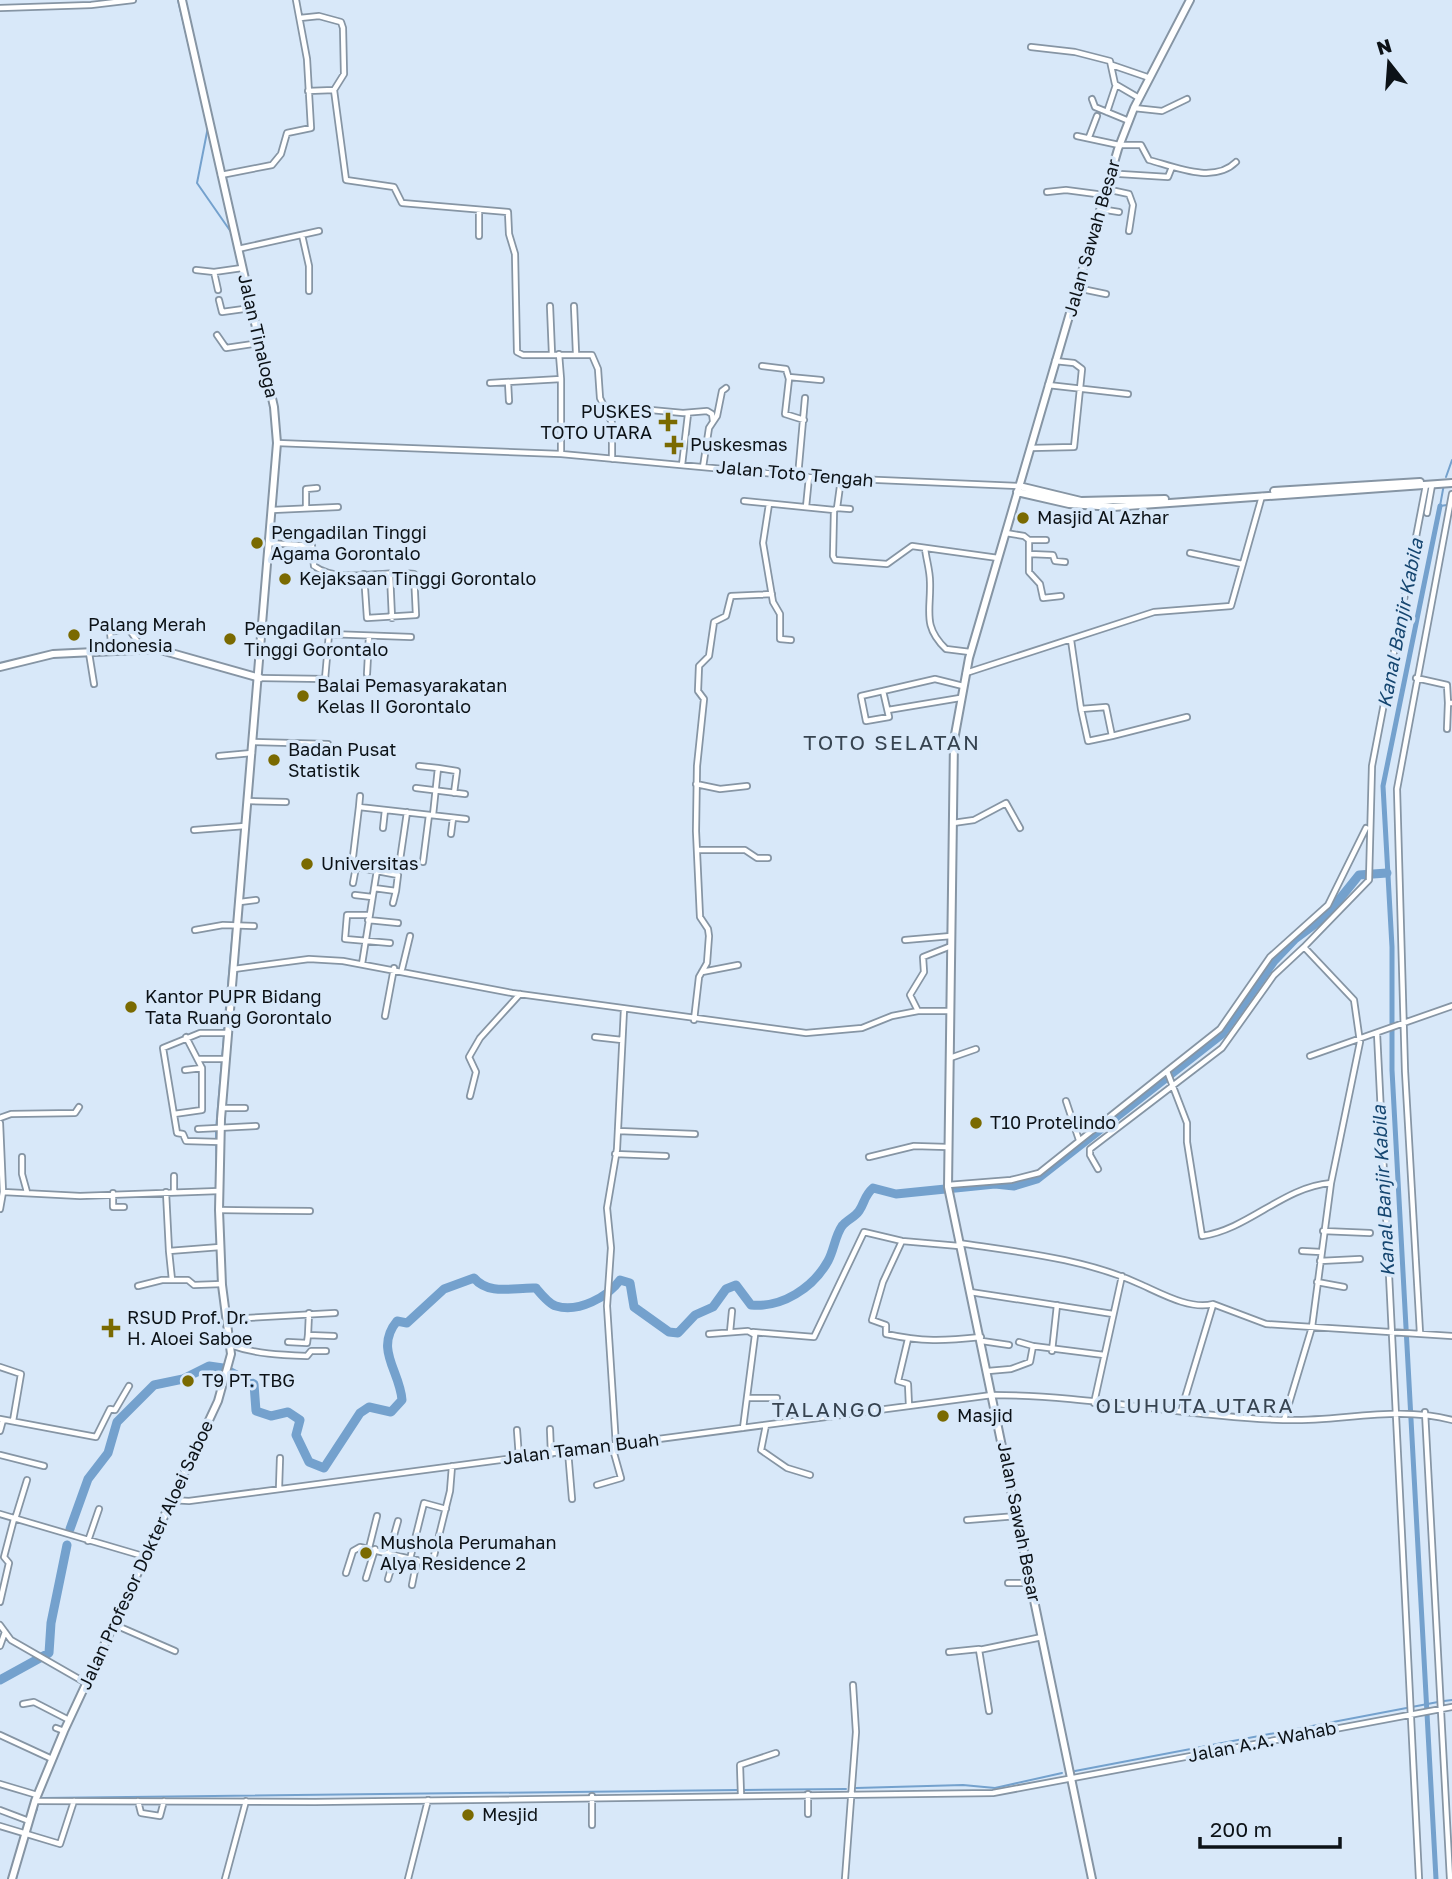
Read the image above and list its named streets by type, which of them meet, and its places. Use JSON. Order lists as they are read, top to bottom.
{
  "streets": {
    "main road": ["Jalan Sawah Besar", "Jalan Tinaloga", "Jalan Profesor Dokter Aloei Saboe"],
    "street": ["Jalan Toto Tengah", "Jalan Taman Buah", "Jalan A.A. Wahab"]
  },
  "crossings": [
    ["Jalan Sawah Besar", "Jalan Toto Tengah"],
    ["Jalan Sawah Besar", "Jalan Taman Buah"],
    ["Jalan Sawah Besar", "Jalan A.A. Wahab"],
    ["Jalan Tinaloga", "Jalan Toto Tengah"],
    ["Jalan Tinaloga", "Jalan Profesor Dokter Aloei Saboe"],
    ["Jalan Taman Buah", "Jalan Profesor Dokter Aloei Saboe"],
    ["Jalan Profesor Dokter Aloei Saboe", "Jalan A.A. Wahab"]
  ],
  "districts": ["TOTO SELATAN", "OLUHUTA UTARA", "TALANGO"],
  "water": ["Kanal Banjir Kabila"],
  "places": {
    "health": ["PUSKES TOTO UTARA", "Puskesmas", "RSUD Prof. Dr. H. Aloei Saboe"],
    "other": [
      "Masjid Al Azhar",
      "Pengadilan Tinggi Agama Gorontalo",
      "Kejaksaan Tinggi Gorontalo",
      "Palang Merah Indonesia",
      "Pengadilan Tinggi Gorontalo",
      "Balai Pemasyarakatan Kelas II Gorontalo",
      "Badan Pusat Statistik",
      "Universitas",
      "Kantor PUPR Bidang Tata Ruang Gorontalo",
      "T10 Protelindo",
      "T9 PT. TBG",
      "Masjid",
      "Mushola Perumahan Alya Residence 2",
      "Mesjid"
    ]
  },
  "scale_bar": "200 m",
  "north": "top"
}
